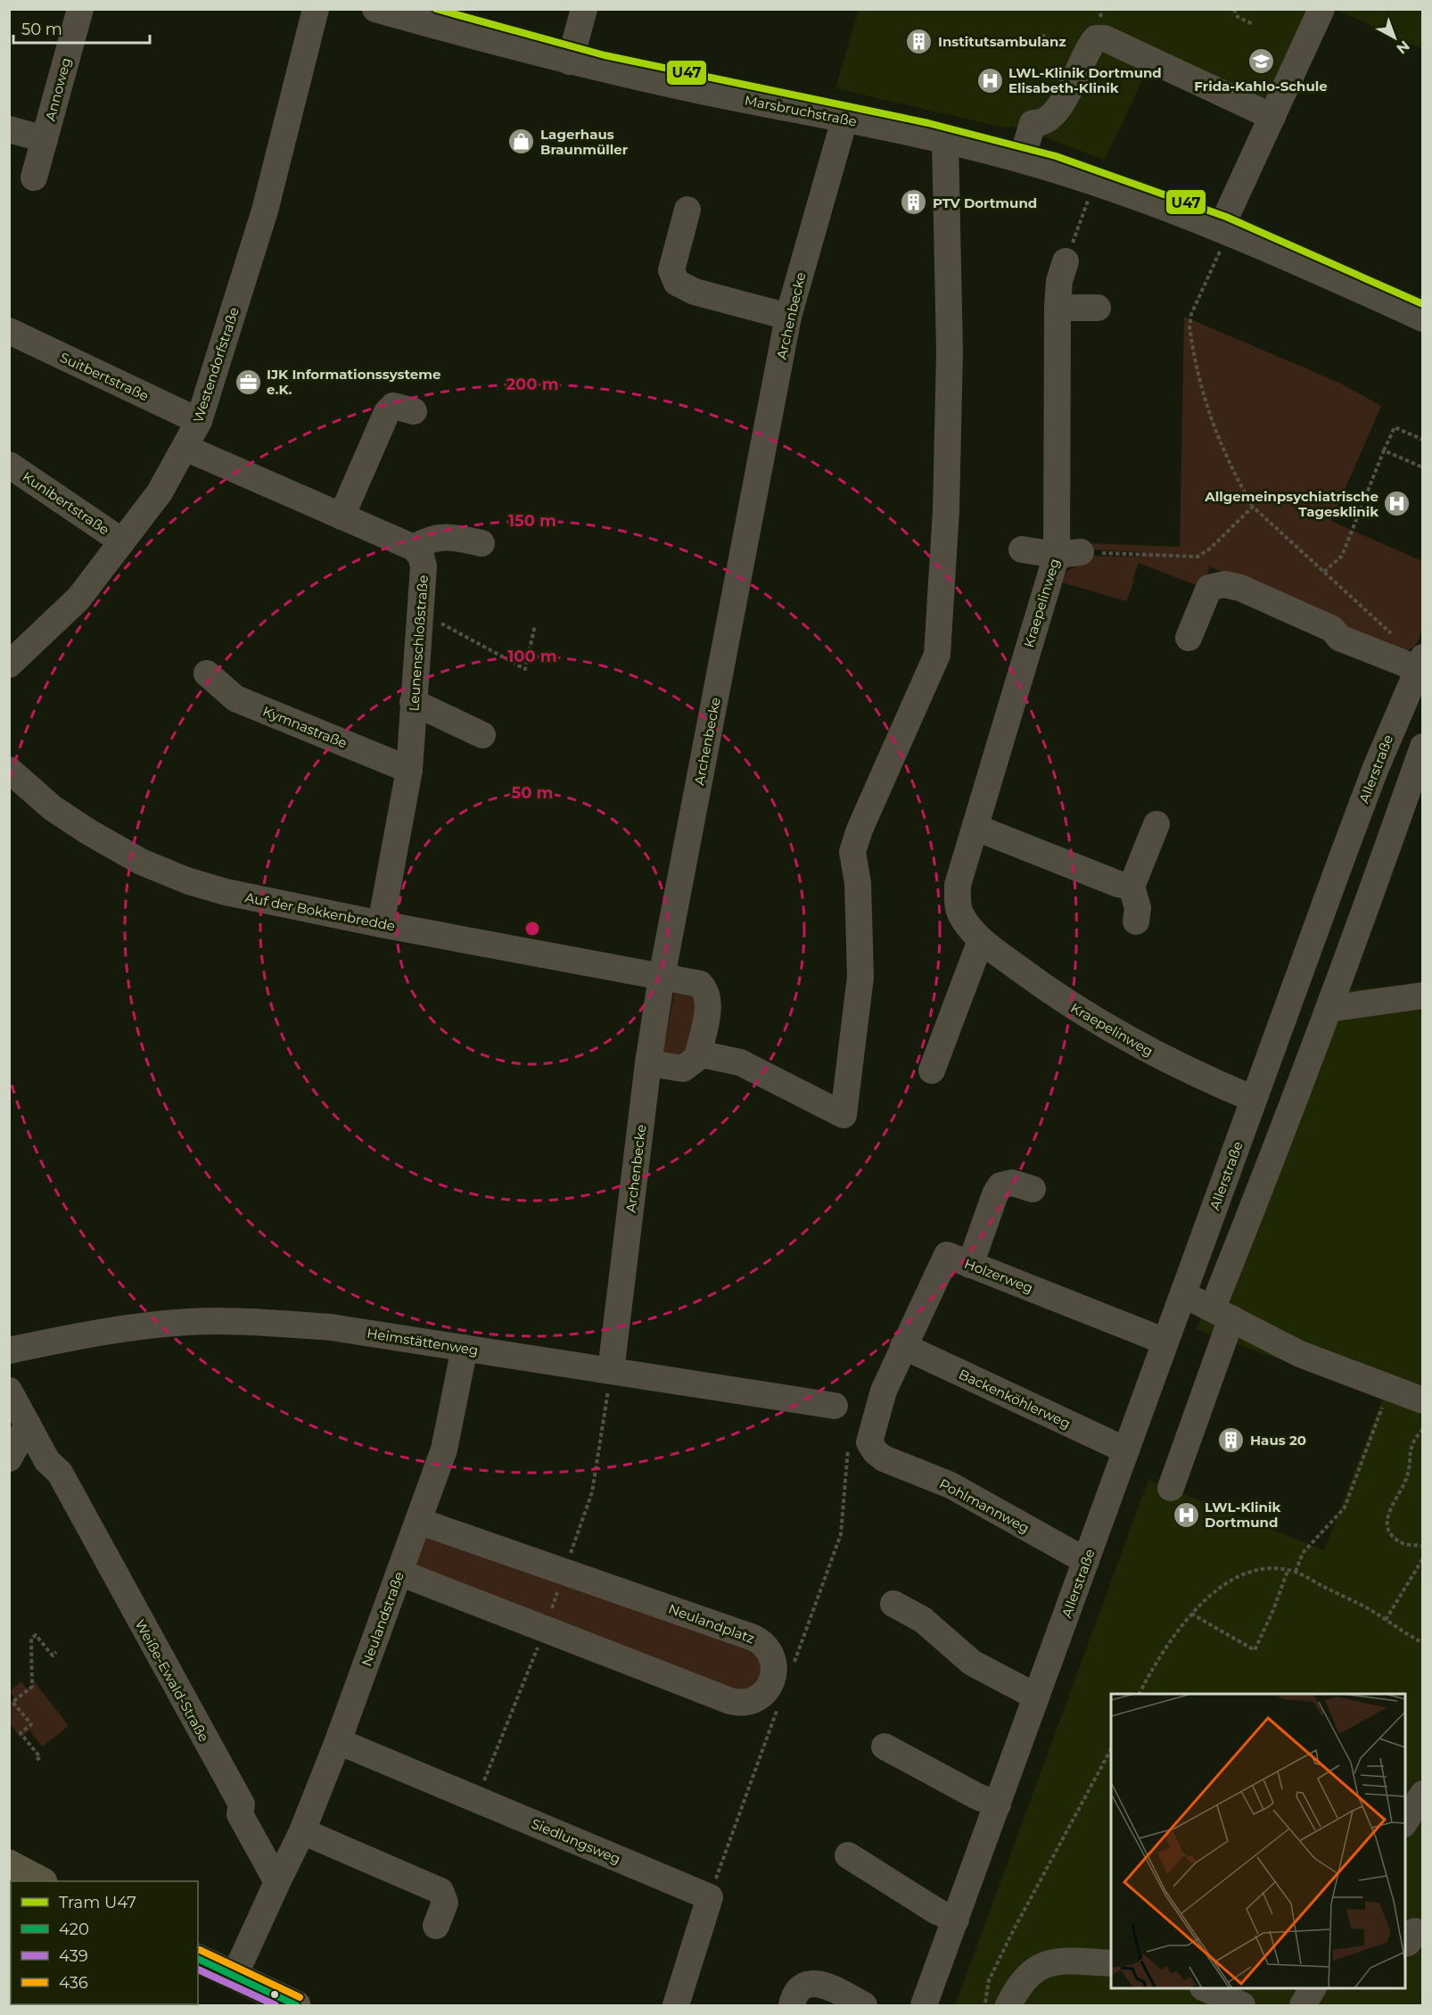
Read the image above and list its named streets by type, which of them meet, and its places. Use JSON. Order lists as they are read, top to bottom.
{
  "streets": {
    "street": [
      "Annoweg",
      "Marsbruchstraße",
      "Archenbecke",
      "Westendorfstraße",
      "Suitbertstraße",
      "Kunibertstraße",
      "Kraepelinweg",
      "Leunenschloßstraße",
      "Kymnastraße",
      "Allerstraße",
      "Auf der Bokkenbredde",
      "Holzerweg",
      "Heimstättenweg",
      "Backenköhlerweg",
      "Pohlmannweg",
      "Neulandstraße",
      "Neulandplatz",
      "Weiße-Ewald-Straße",
      "Siedlungsweg"
    ]
  },
  "crossings": [
    ["Marsbruchstraße", "Archenbecke"],
    ["Archenbecke", "Auf der Bokkenbredde"],
    ["Archenbecke", "Heimstättenweg"],
    ["Westendorfstraße", "Suitbertstraße"],
    ["Westendorfstraße", "Kunibertstraße"],
    ["Kraepelinweg", "Allerstraße"],
    ["Leunenschloßstraße", "Kymnastraße"],
    ["Leunenschloßstraße", "Auf der Bokkenbredde"],
    ["Allerstraße", "Holzerweg"],
    ["Allerstraße", "Backenköhlerweg"],
    ["Allerstraße", "Pohlmannweg"],
    ["Holzerweg", "Backenköhlerweg"],
    ["Holzerweg", "Pohlmannweg"],
    ["Heimstättenweg", "Neulandstraße"],
    ["Neulandstraße", "Neulandplatz"],
    ["Neulandstraße", "Weiße-Ewald-Straße"],
    ["Neulandstraße", "Siedlungsweg"]
  ],
  "places": {
    "building": ["Institutsambulanz", "PTV Dortmund", "Haus 20"],
    "school or university": ["Frida-Kahlo-Schule"],
    "hospital": ["LWL-Klinik Dortmund Elisabeth-Klinik", "Allgemeinpsychiatrische Tagesklinik", "LWL-Klinik Dortmund"],
    "shop": ["Lagerhaus Braunmüller"],
    "office": ["IJK Informationssysteme e.K."]
  },
  "lines": [
    "tram line U47",
    "transit line 436",
    "transit line 420",
    "transit line 439"
  ],
  "legend": [
    "Tram U47",
    "420",
    "439",
    "436"
  ],
  "scale_bar": "50 m",
  "north": "bottom right",
  "rings": [
    "200 m",
    "150 m",
    "100 m",
    "50 m"
  ]
}
